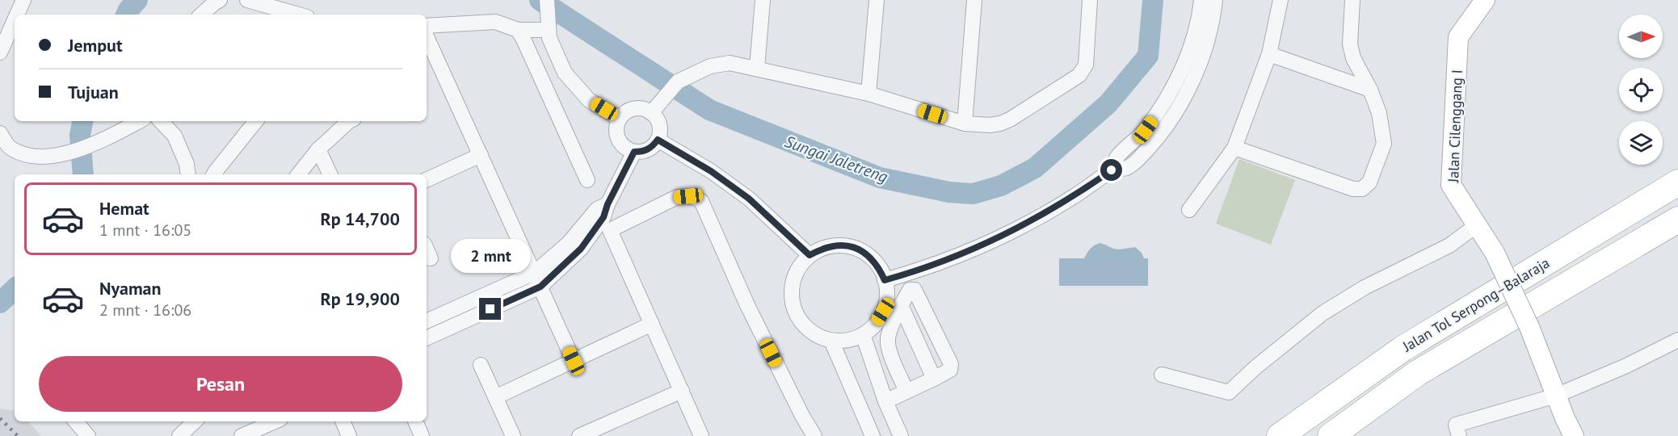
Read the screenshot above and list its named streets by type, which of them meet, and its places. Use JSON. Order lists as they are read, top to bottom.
{
  "streets": {
    "highway": ["Jalan Tol Serpong–Balaraja"],
    "street": ["Jalan Cilenggang I"]
  },
  "water": ["Sungai Jaletreng"],
  "north": "right",
  "page": {
    "banner": ["Jemput", "Tujuan"],
    "list": [
      {
        "name": "Hemat",
        "note": "1 mnt · 16:05",
        "value": "Rp 14,700"
      },
      {
        "name": "Nyaman",
        "note": "2 mnt · 16:06",
        "value": "Rp 19,900"
      }
    ],
    "bubble": "2 mnt",
    "buttons": "Pesan"
  }
}
